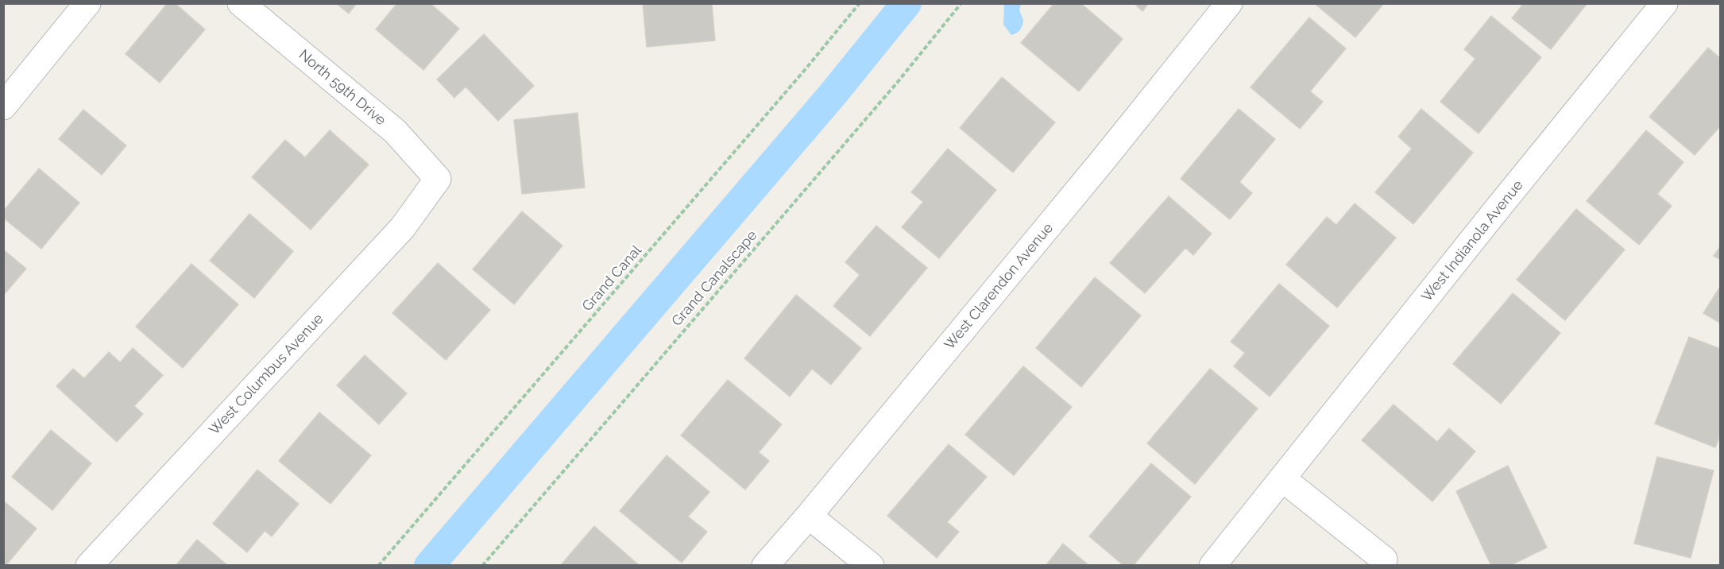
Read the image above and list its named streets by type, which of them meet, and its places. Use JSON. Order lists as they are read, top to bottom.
{
  "streets": {
    "street": [
      "North 59th Drive",
      "West Indianola Avenue",
      "West Clarendon Avenue",
      "West Columbus Avenue"
    ],
    "path": ["Grand Canal", "Grand Canalscape"]
  },
  "crossings": [
    ["North 59th Drive", "West Columbus Avenue"]
  ]
}
